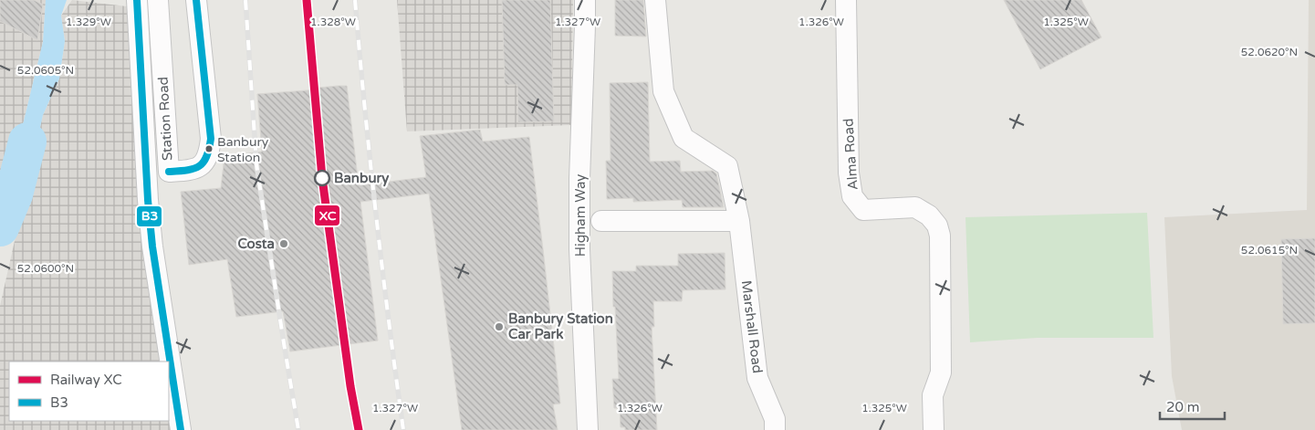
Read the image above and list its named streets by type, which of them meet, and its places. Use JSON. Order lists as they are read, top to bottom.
{
  "streets": {
    "street": [
      "Station Road",
      "Alma Road",
      "Higham Way",
      "Marshall Road"
    ]
  },
  "places": [
    "Banbury Station",
    "Banbury",
    "Costa",
    "Banbury Station Car Park"
  ],
  "lines": ["rail line XC", "transit line B3"],
  "legend": ["Railway XC", "B3"],
  "scale_bar": "20 m",
  "coordinates": [
    "1.329°W",
    "1.328°W",
    "1.327°W",
    "1.326°W",
    "1.325°W",
    "52.0620°N",
    "52.0605°N",
    "52.0615°N",
    "52.0600°N"
  ]
}
